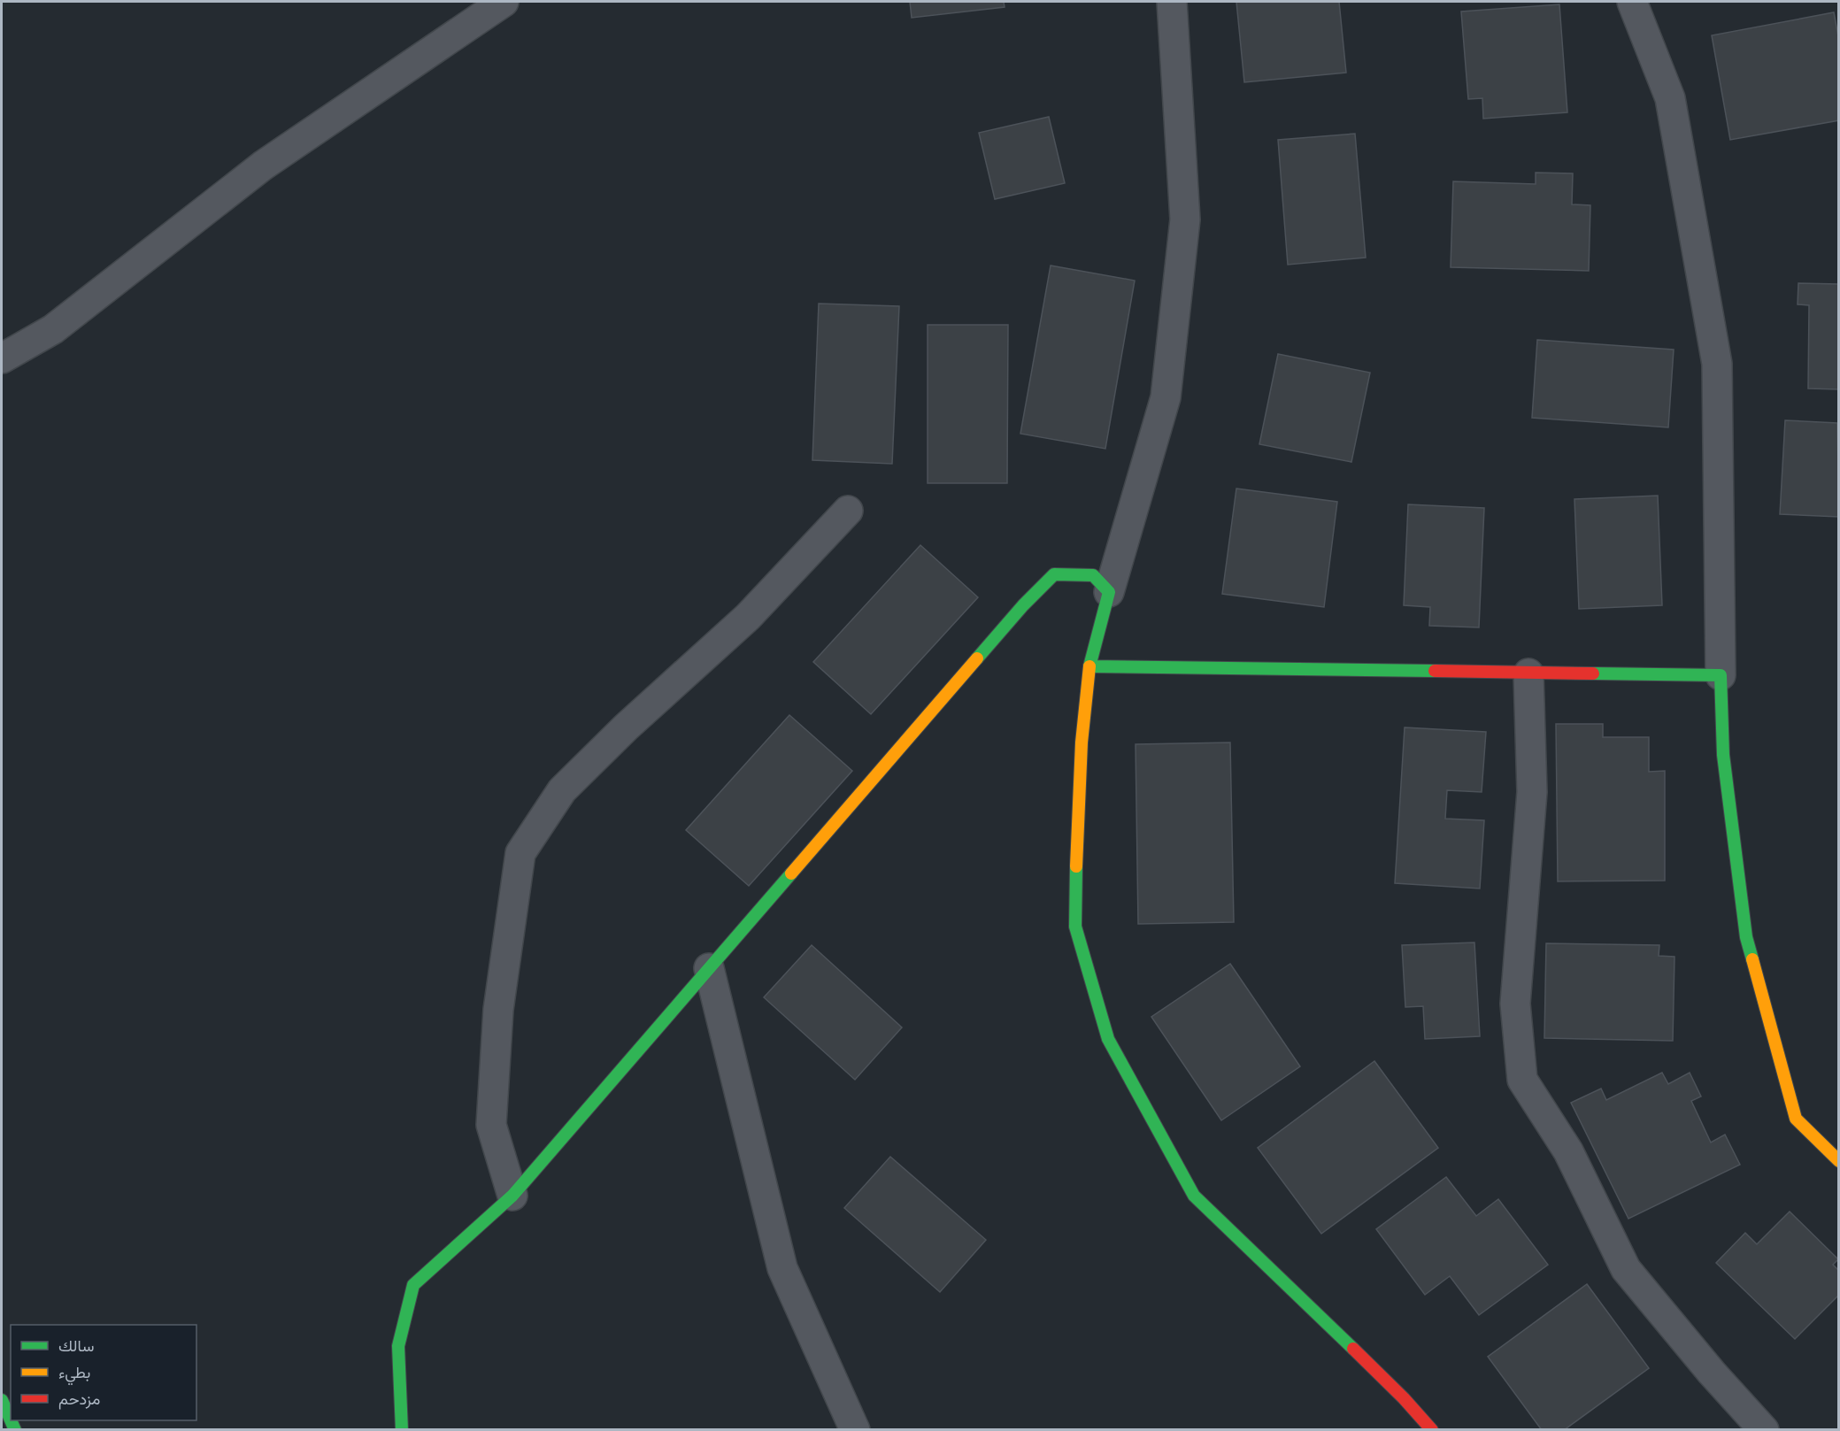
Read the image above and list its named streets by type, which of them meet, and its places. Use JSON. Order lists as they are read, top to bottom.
{
  "legend": ["سالك", "بطيء", "مزدحم"]
}
